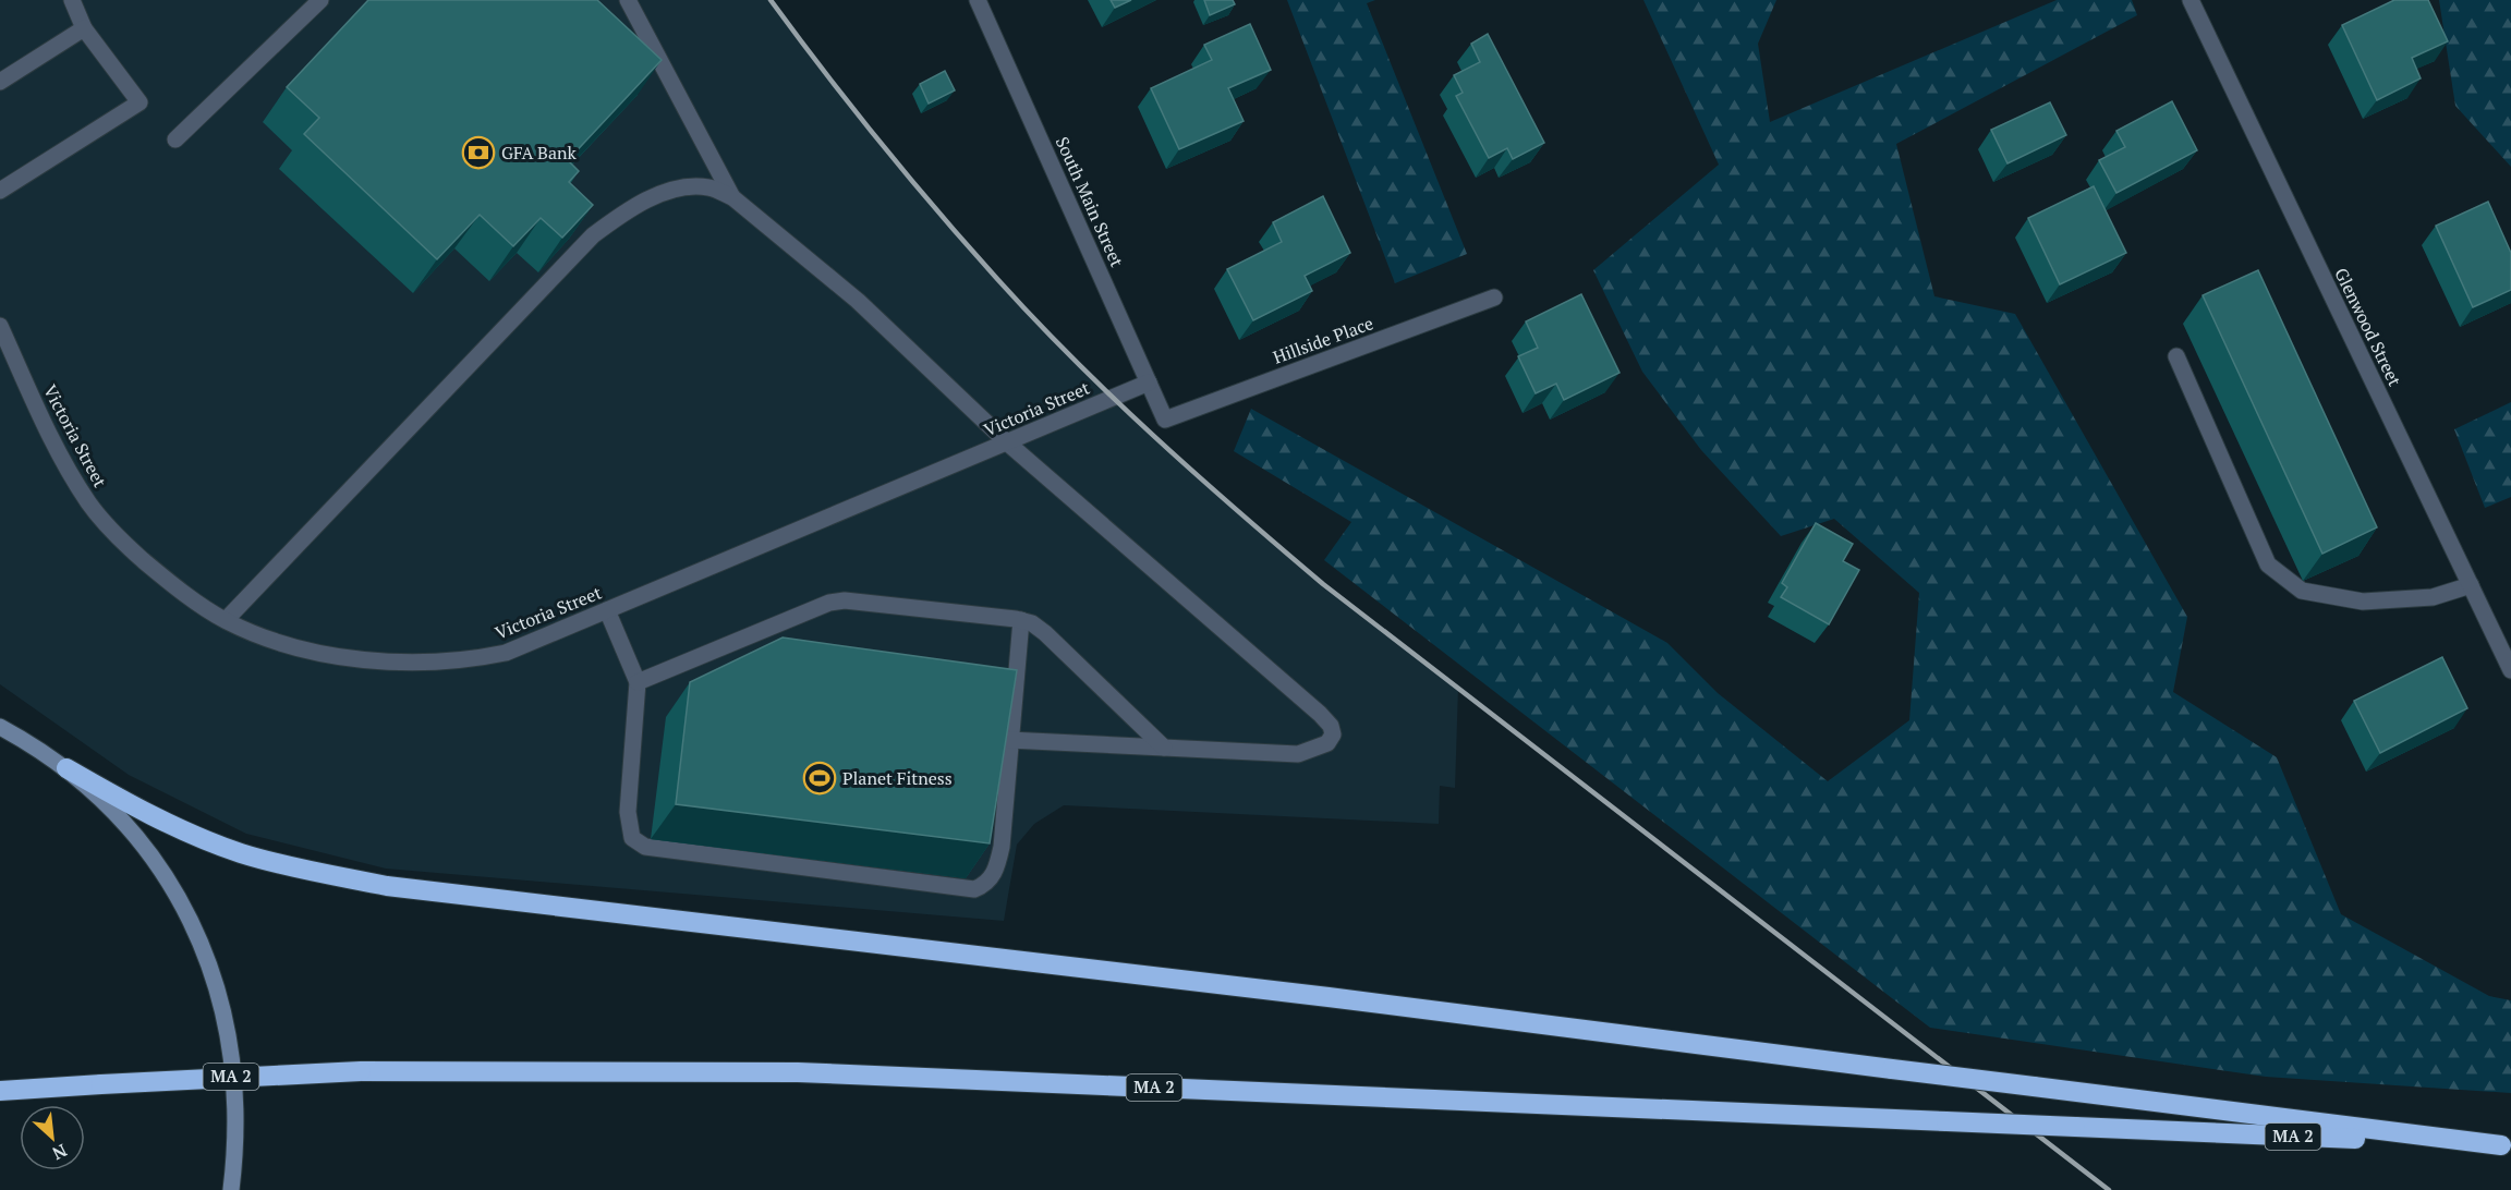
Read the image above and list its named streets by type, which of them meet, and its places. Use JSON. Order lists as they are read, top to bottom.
{
  "streets": {
    "highway": ["MA 2"],
    "street": [
      "South Main Street",
      "Glenwood Street",
      "Hillside Place",
      "Victoria Street"
    ]
  },
  "crossings": [
    ["South Main Street", "Hillside Place"],
    ["South Main Street", "Victoria Street"]
  ],
  "places": {
    "bank": ["GFA Bank"],
    "sports": ["Planet Fitness"]
  },
  "north": "bottom right"
}
